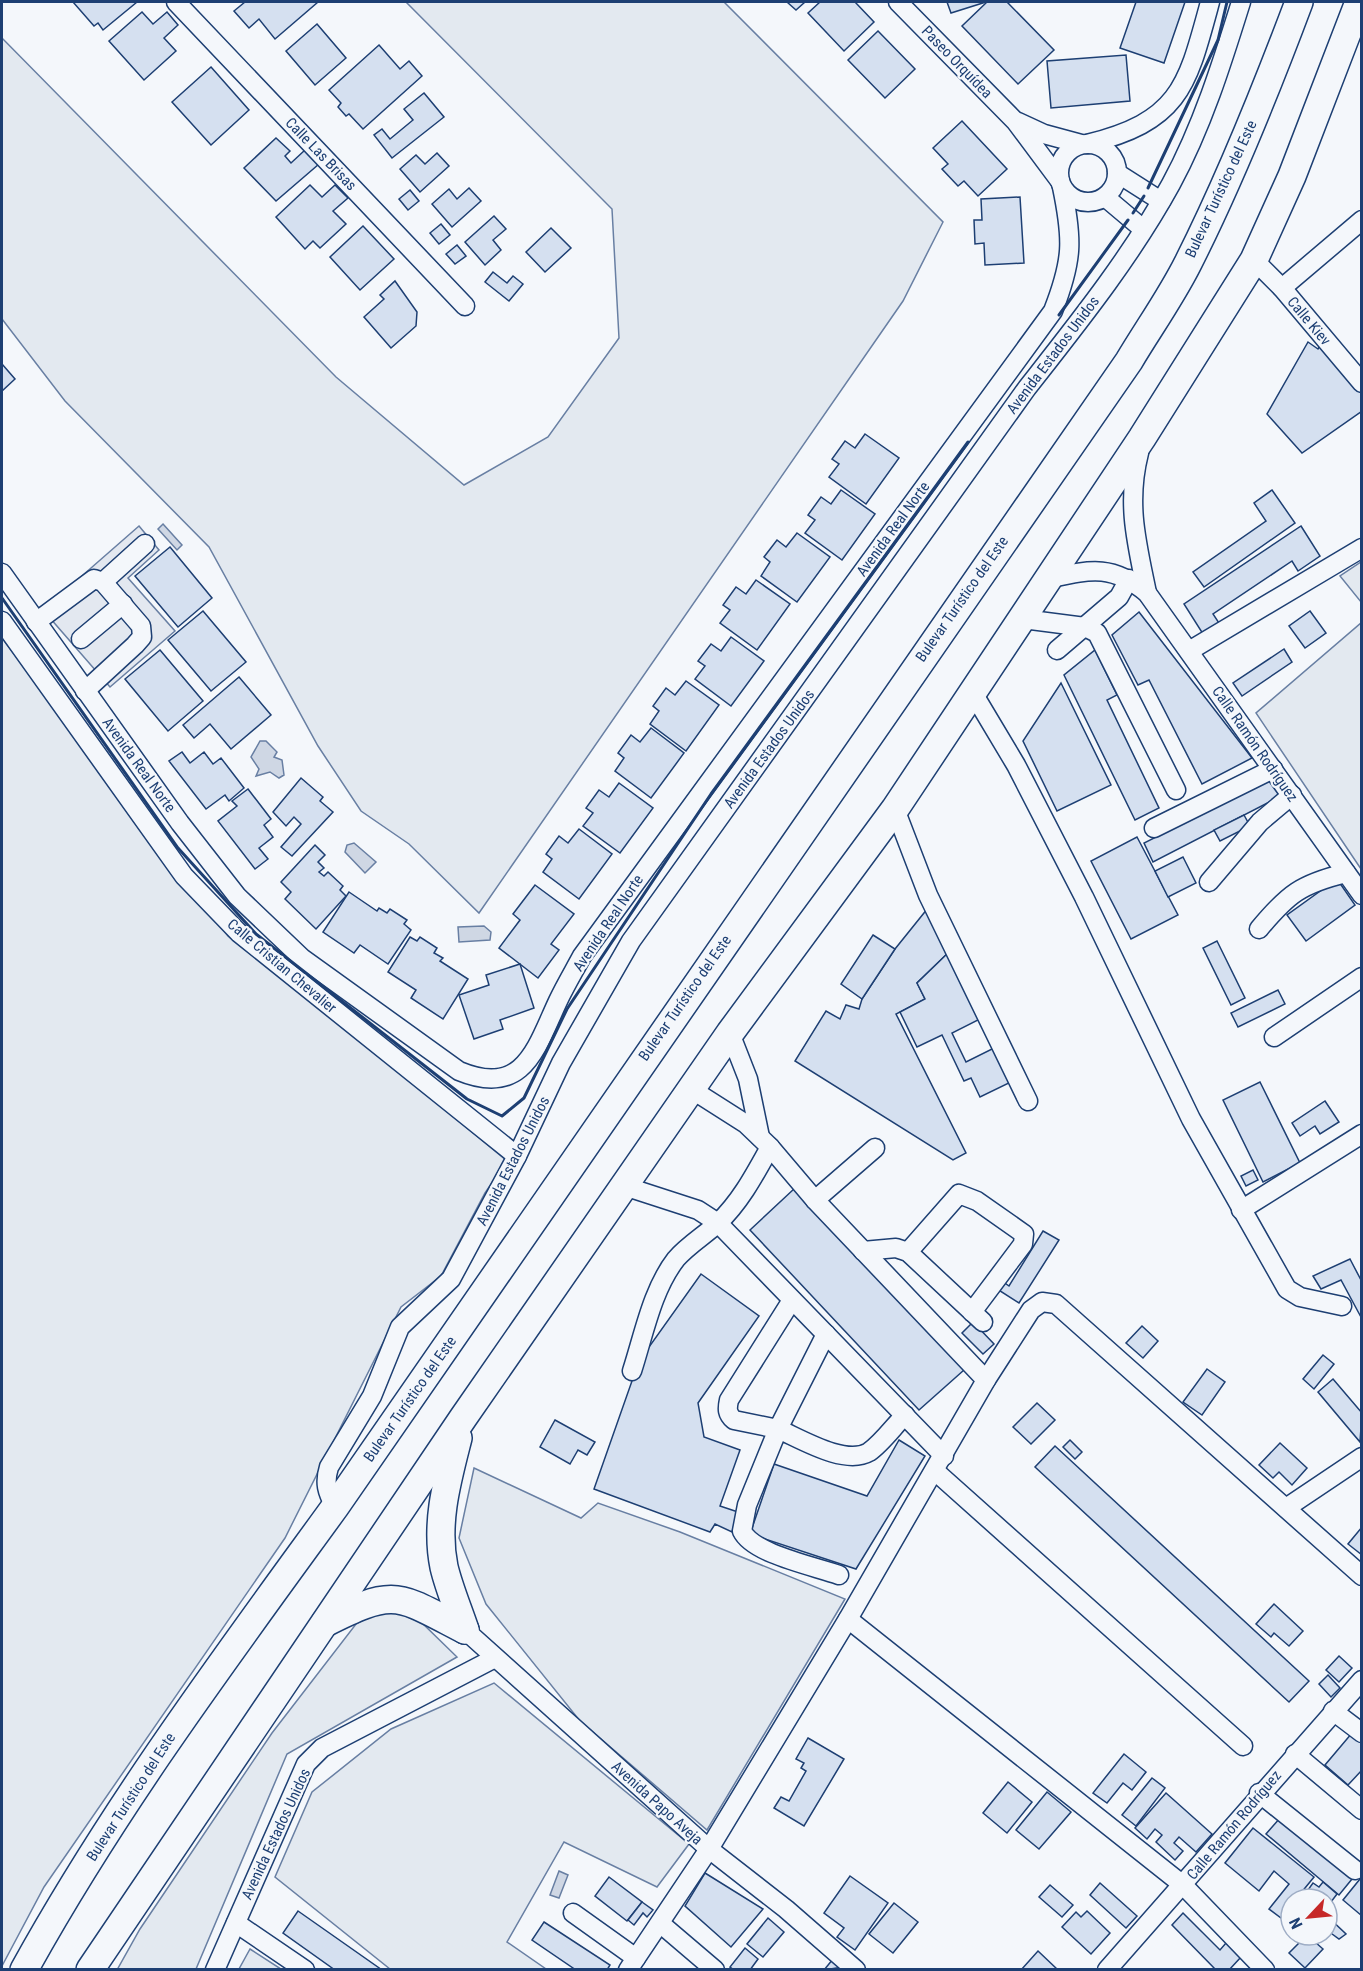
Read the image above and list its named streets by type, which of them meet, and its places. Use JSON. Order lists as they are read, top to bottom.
{
  "streets": {
    "highway": ["Bulevar Turístico del Este"],
    "street": [
      "Paseo Orquídea",
      "Calle Las Brisas",
      "Calle Kiev",
      "Avenida Estados Unidos",
      "Avenida Real Norte",
      "Calle Ramón Rodríguez",
      "Calle Cristian Chevalier",
      "Avenida Papo Aveja"
    ]
  },
  "crossings": [
    ["Bulevar Turístico del Este", "Avenida Estados Unidos"],
    ["Avenida Estados Unidos", "Calle Cristian Chevalier"],
    ["Avenida Estados Unidos", "Avenida Papo Aveja"]
  ],
  "north": "bottom left"
}
